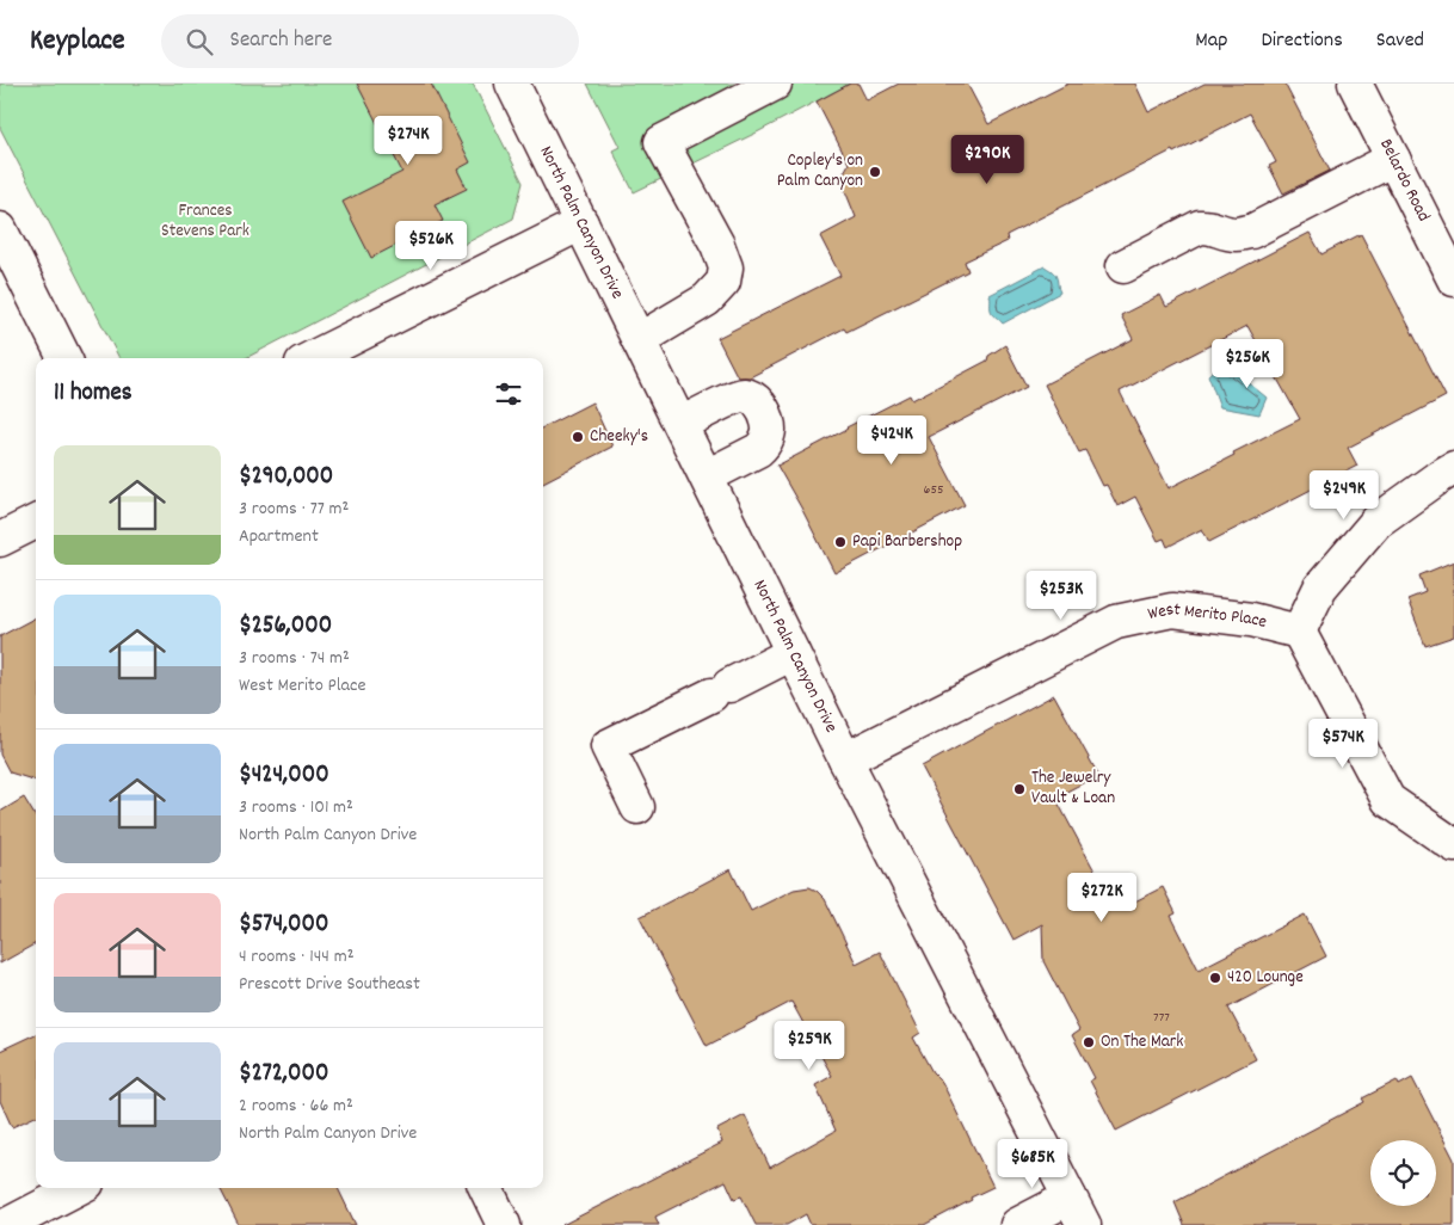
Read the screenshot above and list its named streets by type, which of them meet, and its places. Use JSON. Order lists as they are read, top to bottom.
{
  "streets": {
    "street": ["Belardo Road", "North Palm Canyon Drive", "West Merito Place"]
  },
  "crossings": [
    ["North Palm Canyon Drive", "West Merito Place"]
  ],
  "parks": ["Frances Stevens Park"],
  "places": [
    "Copley's on Palm Canyon",
    "Cheeky's",
    "Papi Barbershop",
    "The Jewelry Vault & Loan",
    "420 Lounge",
    "On The Mark"
  ],
  "house_numbers": ["655", "777"],
  "page": {
    "header": "Keyplace",
    "search": "Search here",
    "nav": ["Map", "Directions", "Saved"],
    "price": [
      "$274K",
      "$290K",
      "$526K",
      "$256K",
      "$424K",
      "$249K",
      "$253K",
      "$574K",
      "$272K",
      "$259K",
      "$685K"
    ],
    "heading": "11 homes",
    "list": [
      {
        "name": "$290,000",
        "note": "3 rooms · 77 m² · Apartment"
      },
      {
        "name": "$256,000",
        "note": "3 rooms · 74 m² · West Merito Place"
      },
      {
        "name": "$424,000",
        "note": "3 rooms · 101 m² · North Palm Canyon Drive"
      },
      {
        "name": "$574,000",
        "note": "4 rooms · 144 m² · Prescott Drive Southeast"
      },
      {
        "name": "$272,000",
        "note": "2 rooms · 66 m² · North Palm Canyon Drive"
      }
    ]
  }
}
